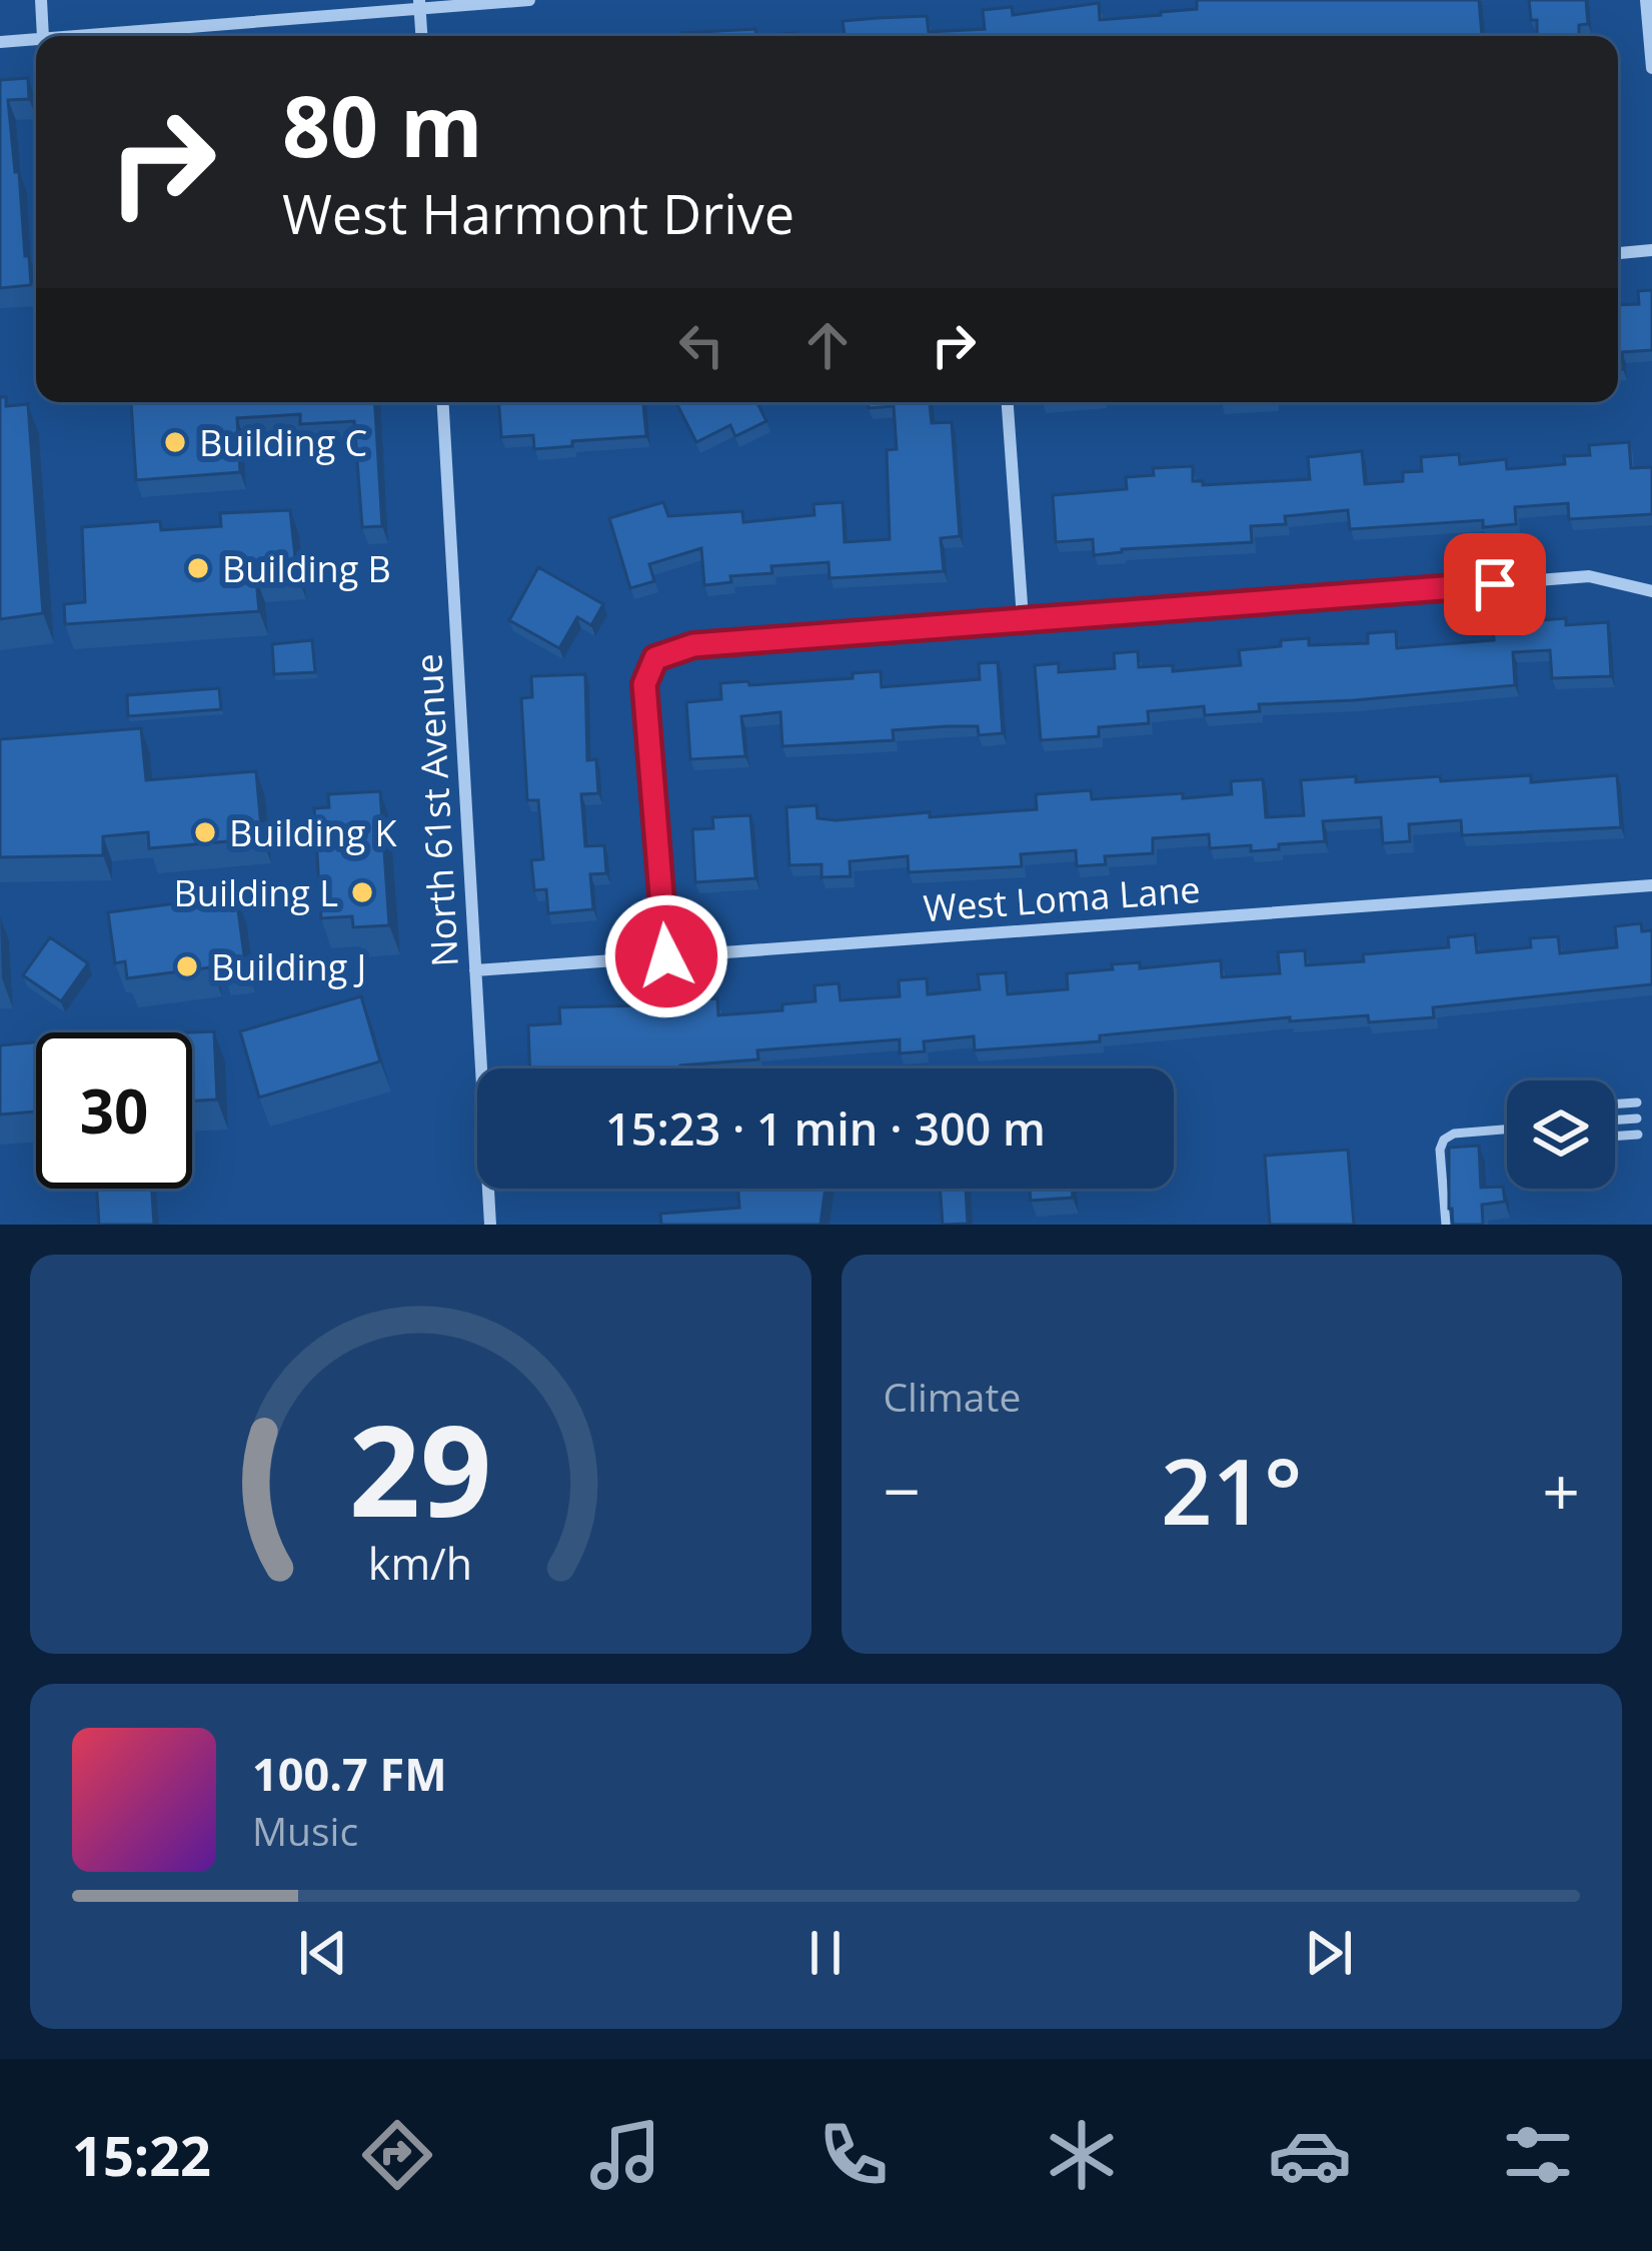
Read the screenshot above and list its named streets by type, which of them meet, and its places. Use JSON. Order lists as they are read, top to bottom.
{
  "streets": {
    "street": ["North 61st Avenue", "West Loma Lane"]
  },
  "crossings": [
    ["North 61st Avenue", "West Loma Lane"]
  ],
  "places": [
    "Building C",
    "Building B",
    "Building K",
    "Building L",
    "Building J"
  ],
  "page": {
    "turn": ["80 m", "West Harmont Drive"],
    "limit": "30",
    "trip": "15:23 · 1 min · 300 m",
    "tile": "Climate",
    "heat": ["−", "21°", "+"],
    "song": ["100.7 FM", "Music"],
    "tabs": "15:22",
    "gauge": ["29", "km/h"]
  }
}
